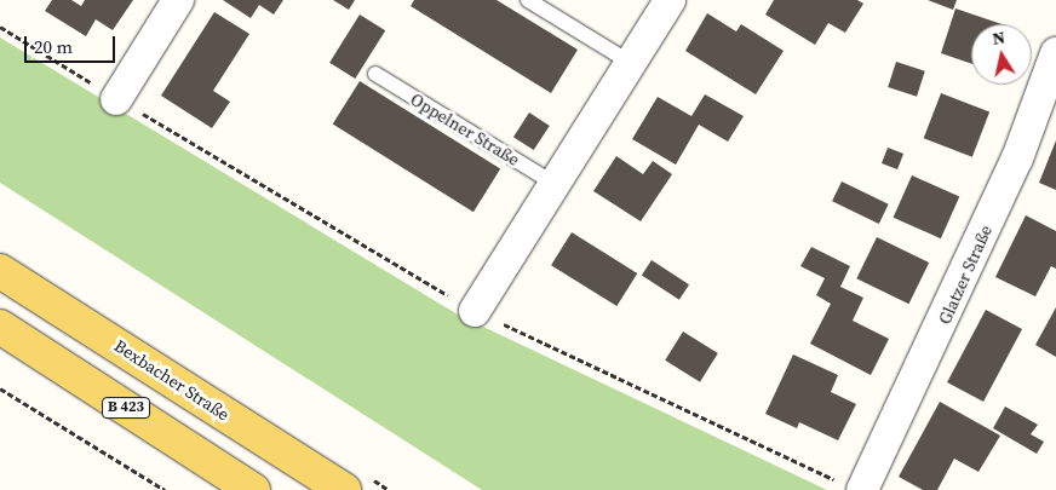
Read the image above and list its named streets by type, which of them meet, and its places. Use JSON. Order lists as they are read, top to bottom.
{
  "streets": {
    "main road": ["Bexbacher Straße", "B 423"],
    "street": ["Glatzer Straße"],
    "lane": ["Oppelner Straße"]
  },
  "scale_bar": "20 m",
  "north": "top"
}
